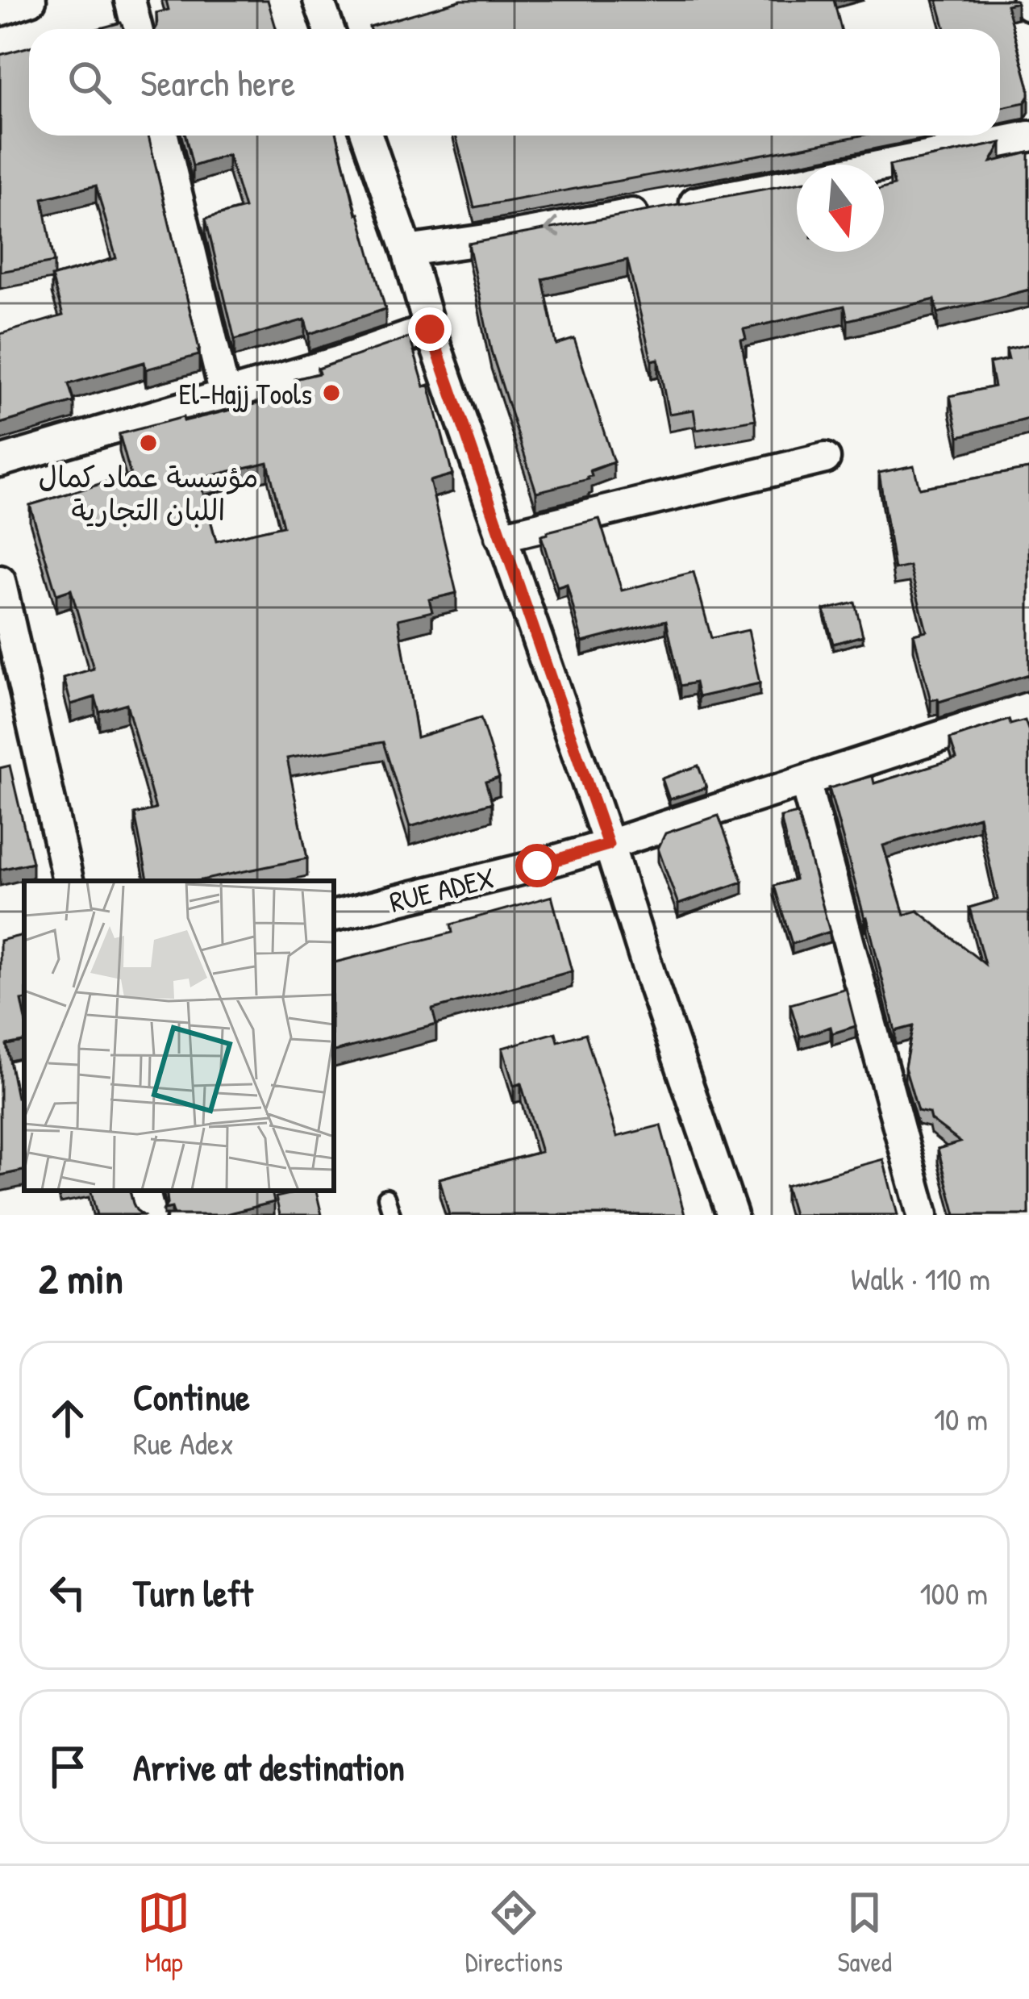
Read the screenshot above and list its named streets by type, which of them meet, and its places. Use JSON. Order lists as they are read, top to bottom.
{
  "streets": {
    "street": ["RUE ADEX"]
  },
  "places": ["El-Hajj Tools", "مؤسسة عماد كمال اللبان التجارية"],
  "north": "bottom",
  "page": {
    "search": "Search here",
    "heading": ["2 min", "Walk · 110 m"],
    "list": [
      ["Continue", "Rue Adex", "10 m"],
      ["Turn left", "100 m"],
      "Arrive at destination"
    ],
    "nav": ["Map", "Directions", "Saved"]
  }
}
